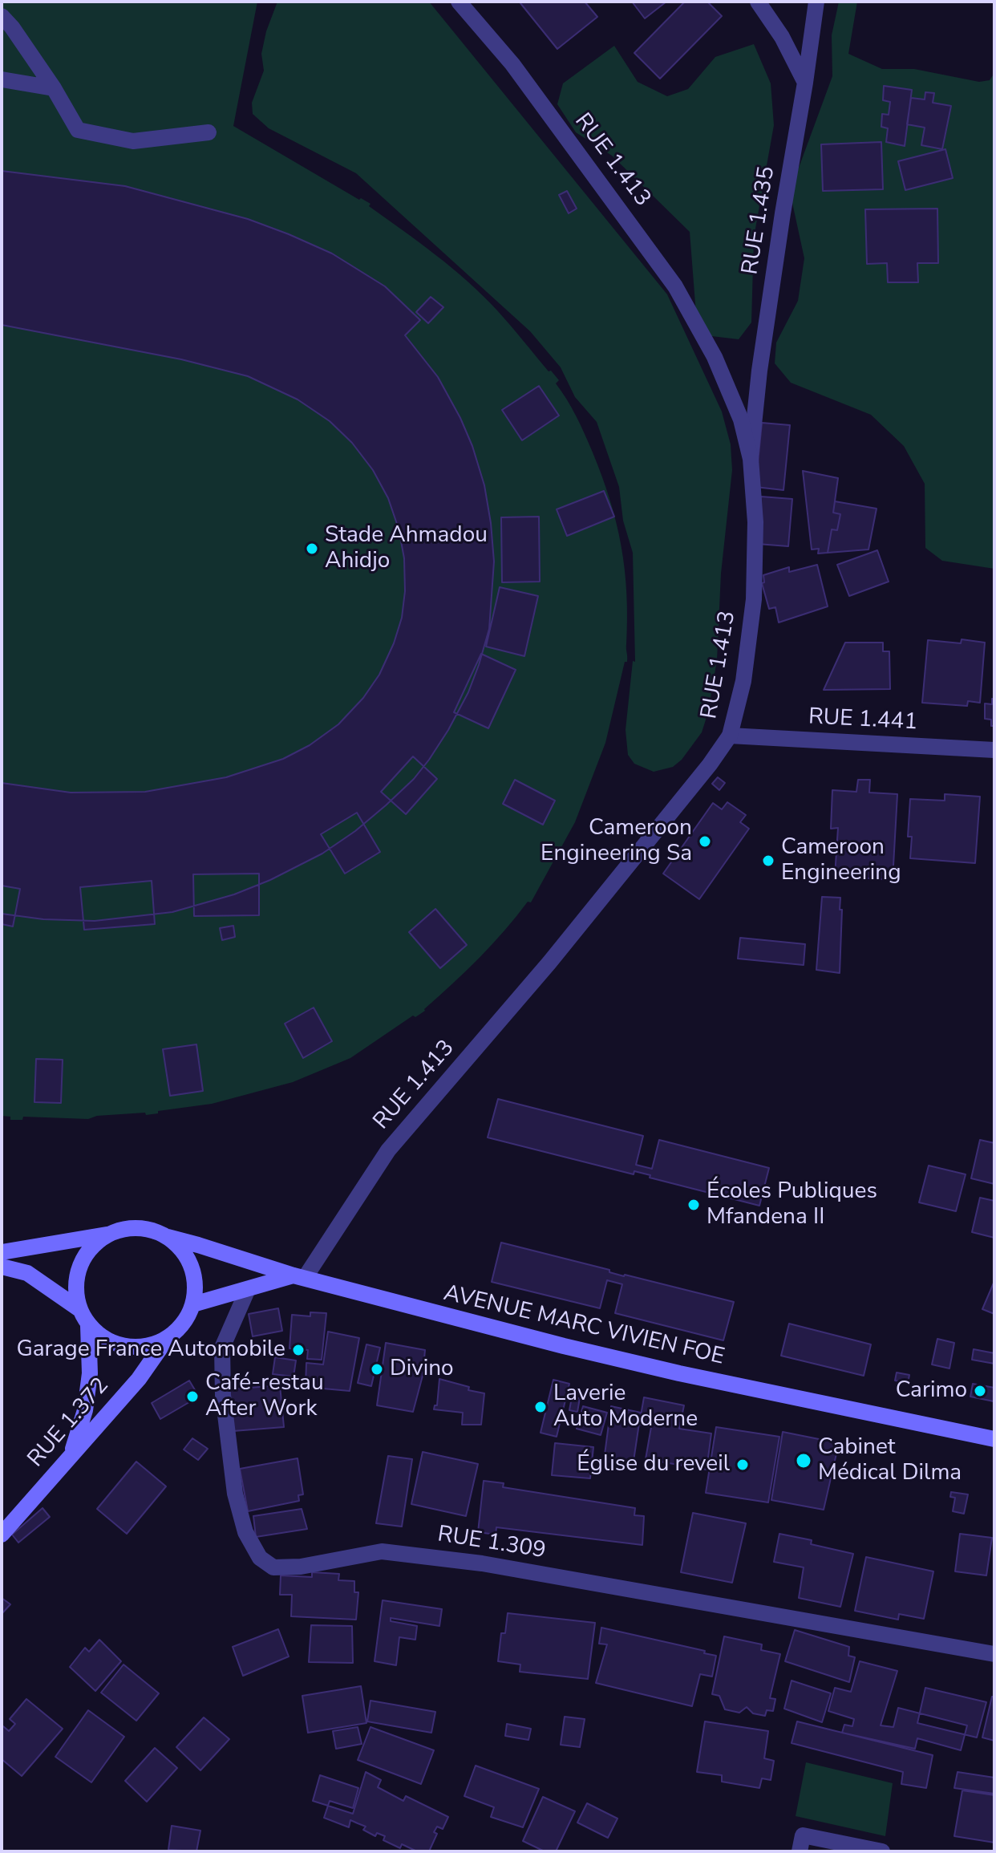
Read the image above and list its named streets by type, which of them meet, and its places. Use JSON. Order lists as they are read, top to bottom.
{
  "streets": {
    "main road": ["AVENUE MARC VIVIEN FOE", "RUE 1.372"],
    "street": [
      "RUE 1.413",
      "RUE 1.435",
      "RUE 1.441",
      "RUE 1.309"
    ]
  },
  "crossings": [
    ["RUE 1.413", "RUE 1.435"],
    ["RUE 1.413", "RUE 1.441"],
    ["RUE 1.413", "AVENUE MARC VIVIEN FOE"],
    ["AVENUE MARC VIVIEN FOE", "RUE 1.372"]
  ],
  "places": [
    "Stade Ahmadou Ahidjo",
    "Cameroon Engineering Sa",
    "Cameroon Engineering",
    "Écoles Publiques Mfandena II",
    "Garage France Automobile",
    "Divino",
    "Carimo",
    "Café-restau After Work",
    "Laverie Auto Moderne",
    "Cabinet Médical Dilma",
    "Église du reveil"
  ]
}
